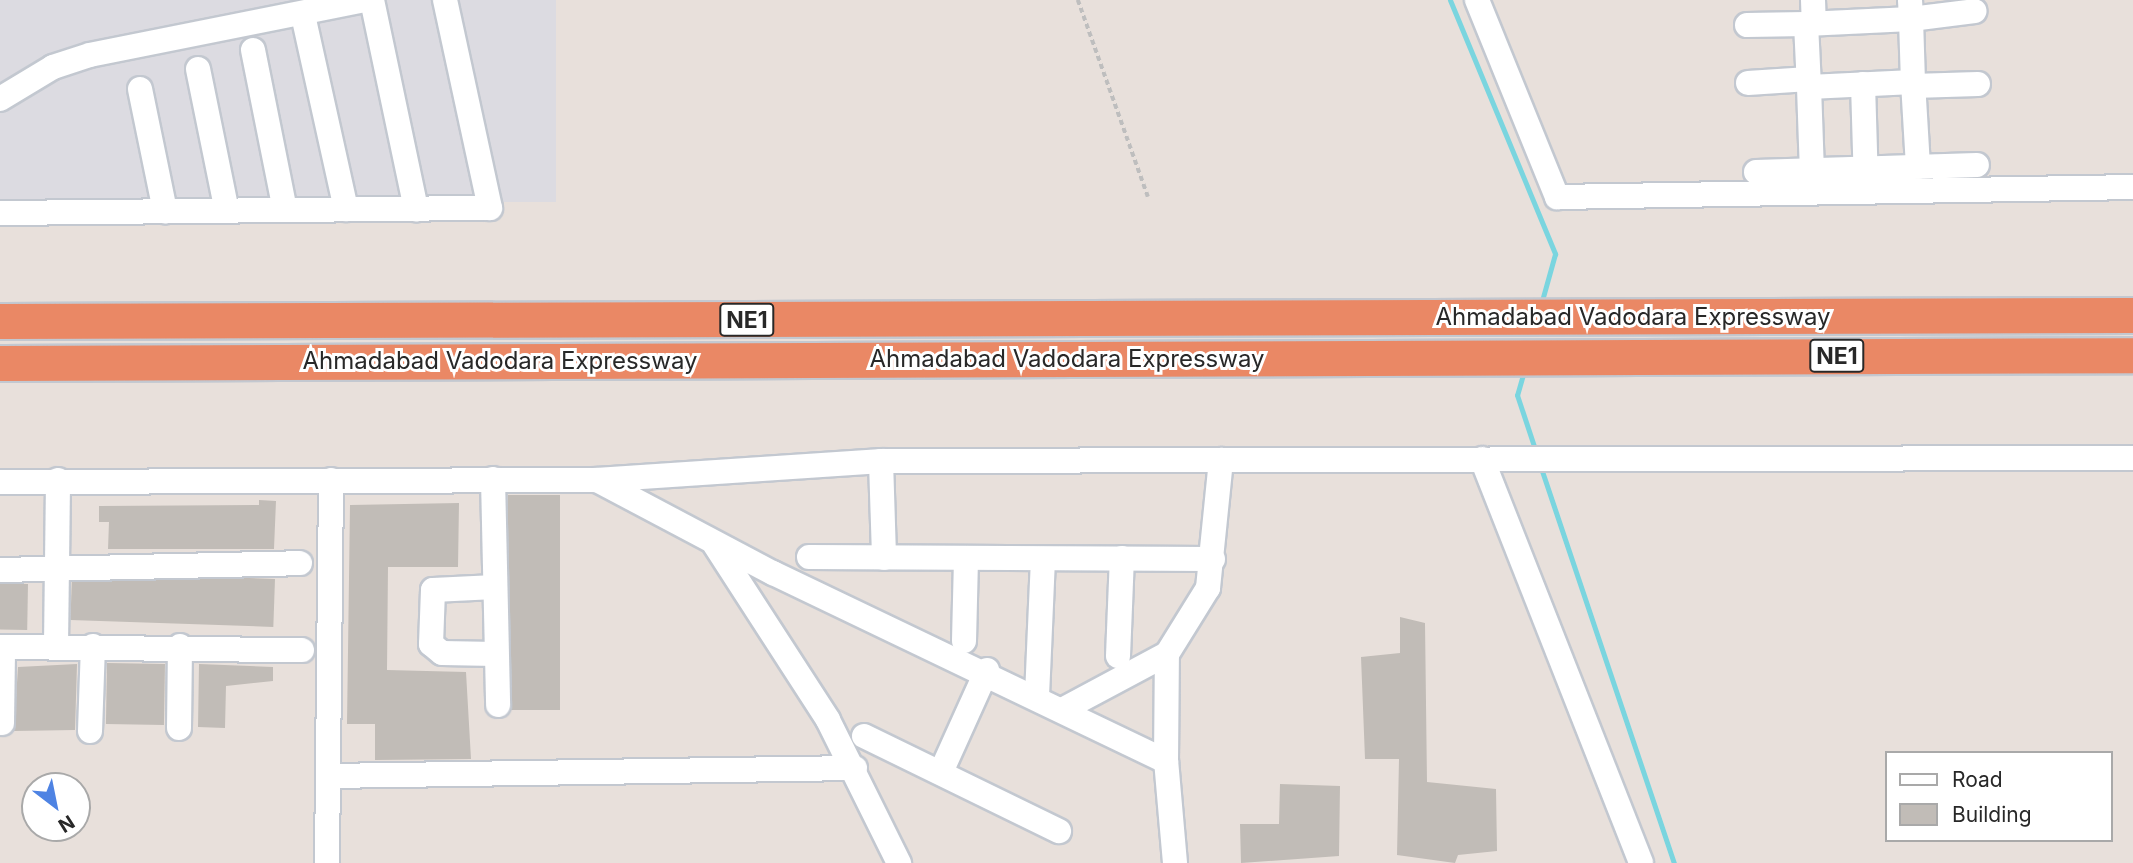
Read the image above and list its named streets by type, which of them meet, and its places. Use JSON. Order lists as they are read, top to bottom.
{
  "streets": {
    "highway": ["Ahmadabad Vadodara Expressway", "NE1"]
  },
  "legend": ["Road", "Building"],
  "north": "bottom right"
}
